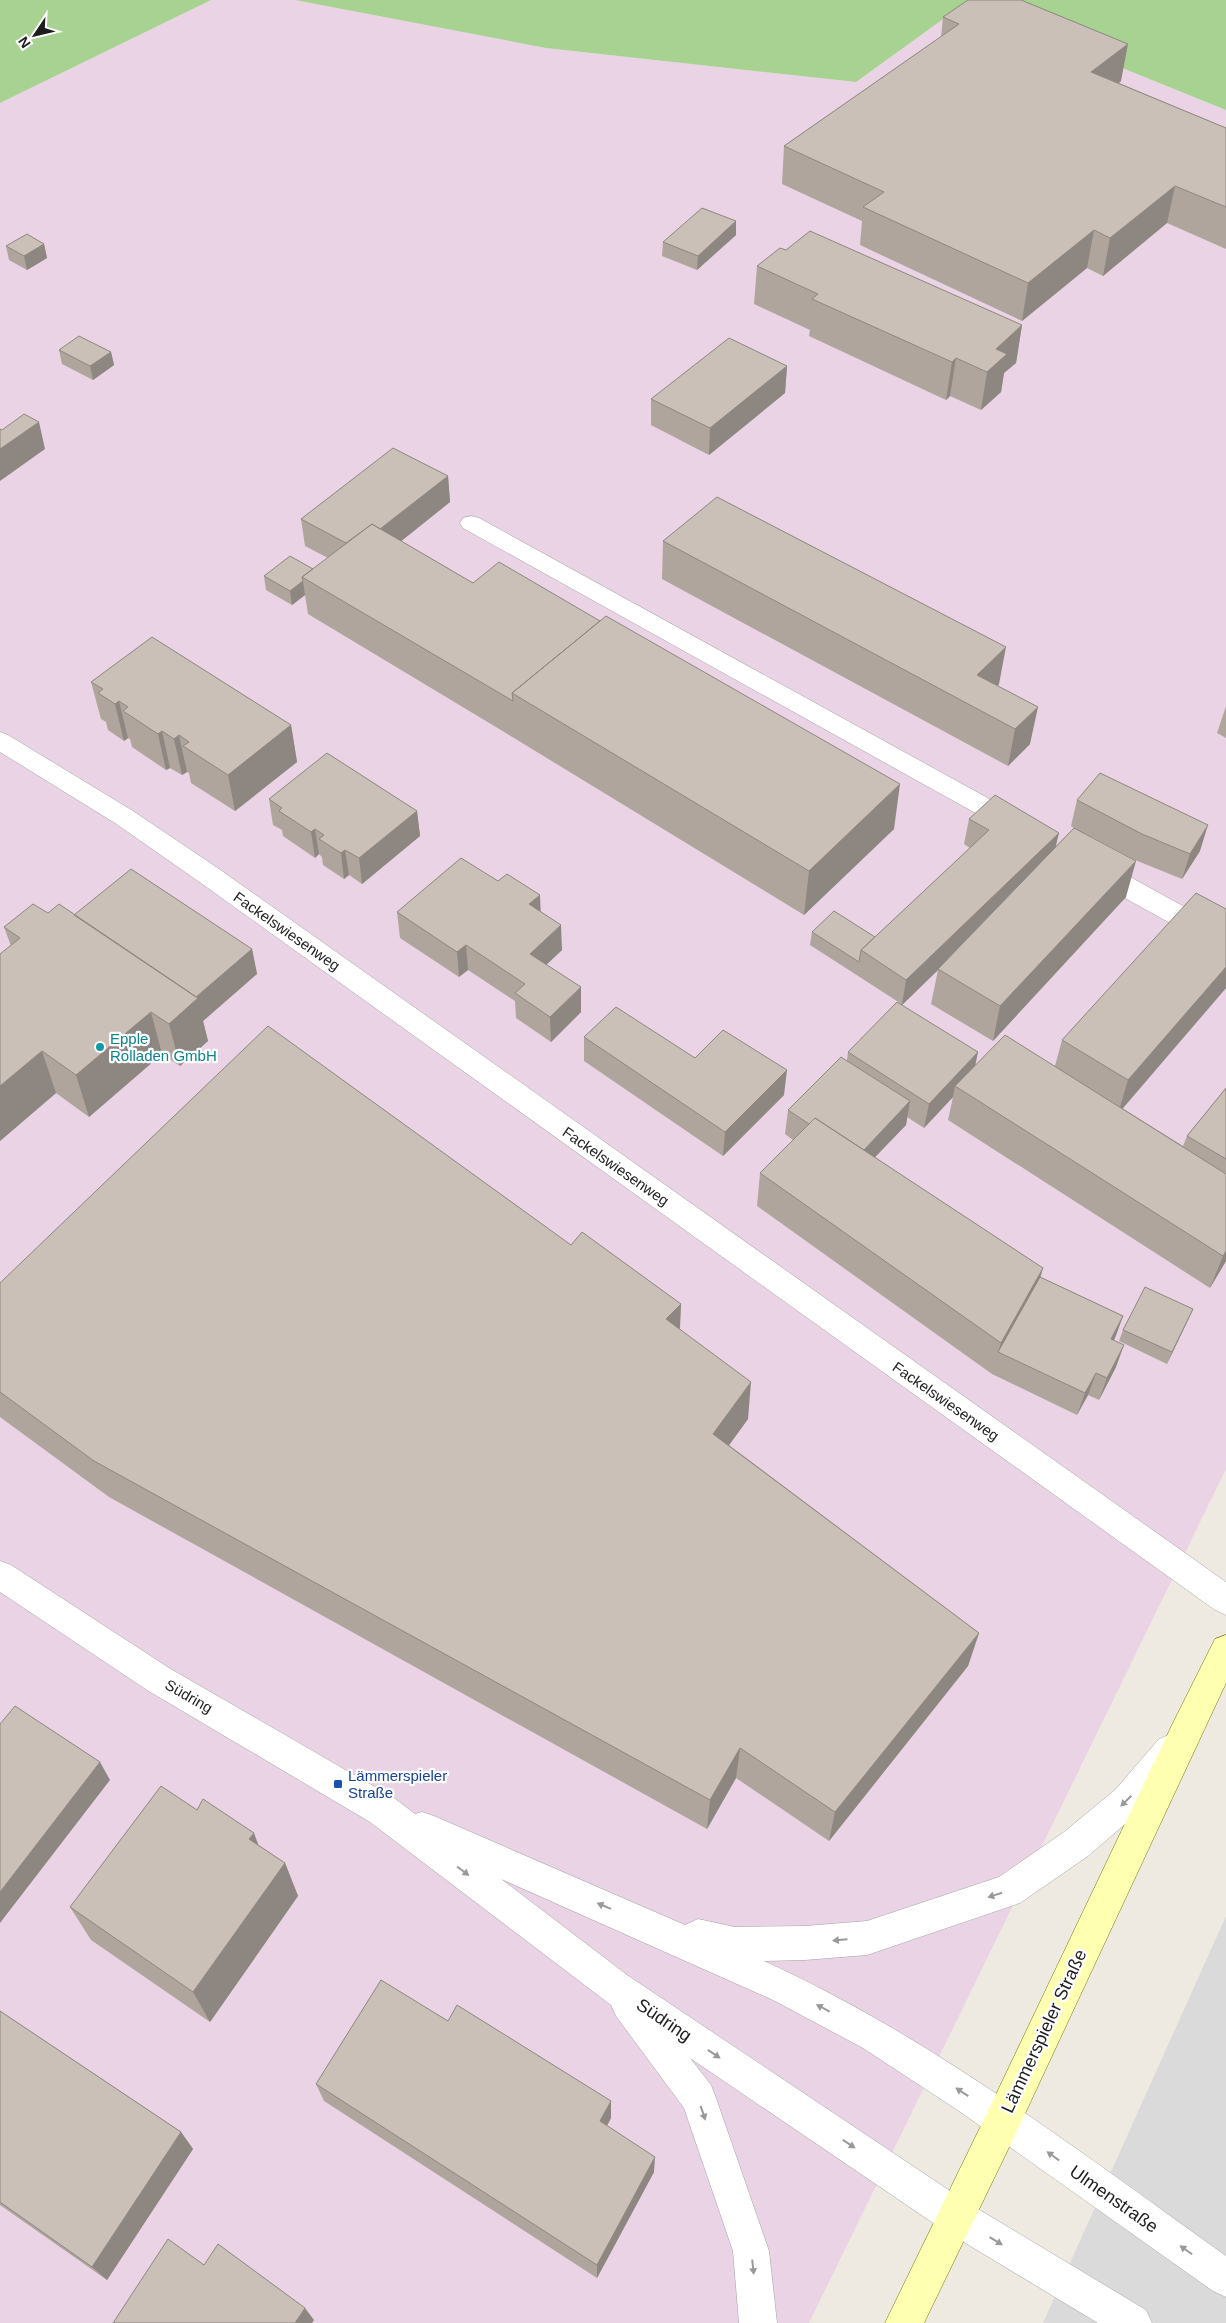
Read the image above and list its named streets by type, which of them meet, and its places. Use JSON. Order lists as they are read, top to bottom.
{
  "streets": {
    "main road": ["Lämmerspieler Straße"],
    "street": ["Fackelswiesenweg", "Südring", "Ulmenstraße"]
  },
  "crossings": [
    ["Südring", "Lämmerspieler Straße"],
    ["Südring", "Ulmenstraße"],
    ["Lämmerspieler Straße", "Ulmenstraße"]
  ],
  "one_way": ["Lämmerspieler Straße"],
  "places": {
    "other": ["Epple Rolladen GmbH"],
    "transit": ["Lämmerspieler Straße"]
  },
  "north": "bottom left"
}
